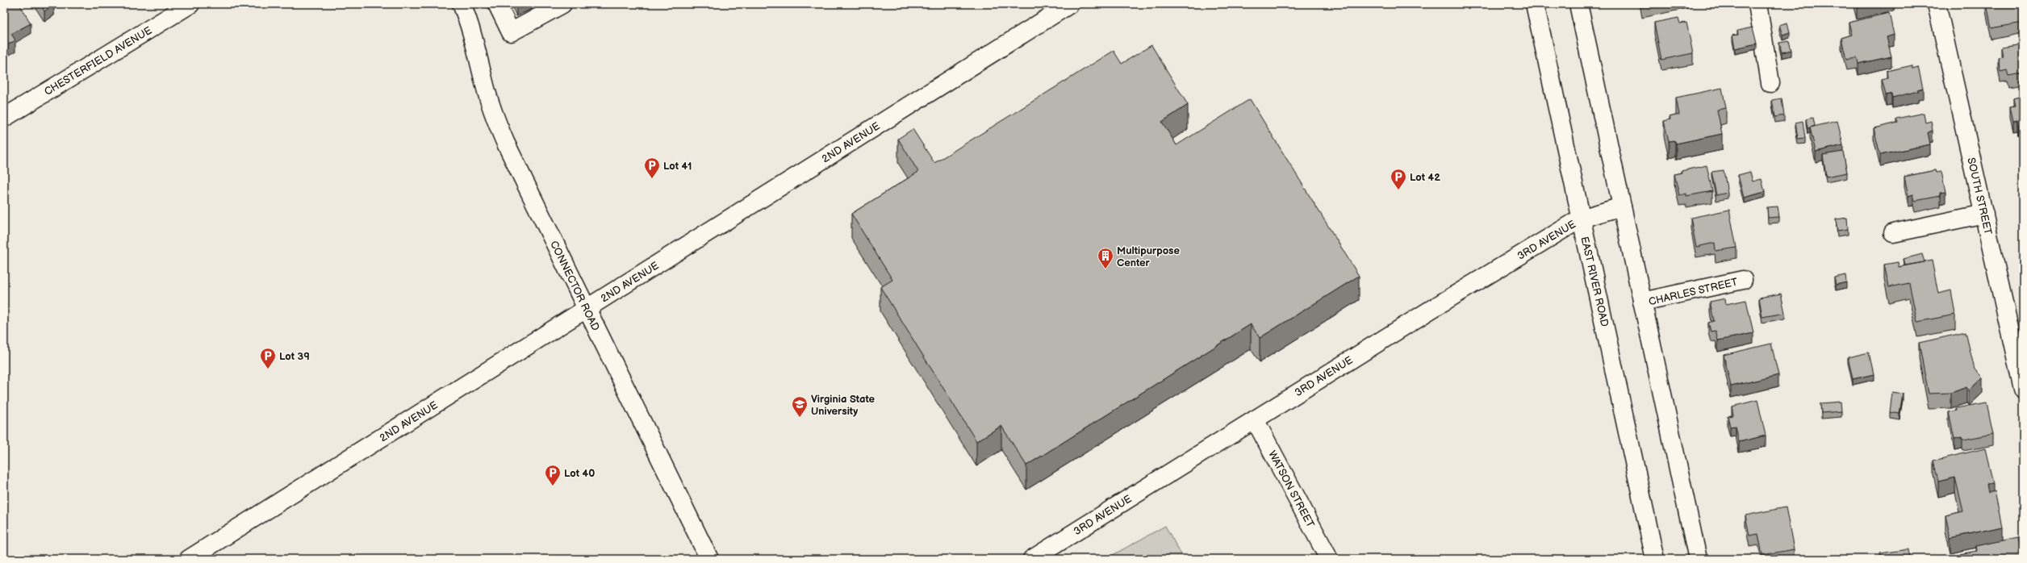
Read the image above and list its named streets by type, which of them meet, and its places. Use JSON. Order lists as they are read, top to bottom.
{
  "streets": {
    "street": [
      "CHESTERFIELD AVENUE",
      "2ND AVENUE",
      "SOUTH STREET",
      "3RD AVENUE",
      "EAST RIVER ROAD",
      "CONNECTOR ROAD",
      "CHARLES STREET",
      "WATSON STREET"
    ]
  },
  "crossings": [
    ["2ND AVENUE", "CONNECTOR ROAD"],
    ["3RD AVENUE", "EAST RIVER ROAD"],
    ["3RD AVENUE", "WATSON STREET"]
  ],
  "places": {
    "parking": [
      "Lot 41",
      "Lot 42",
      "Lot 39",
      "Lot 40"
    ],
    "building": ["Multipurpose Center"],
    "school or university": ["Virginia State University"]
  }
}
